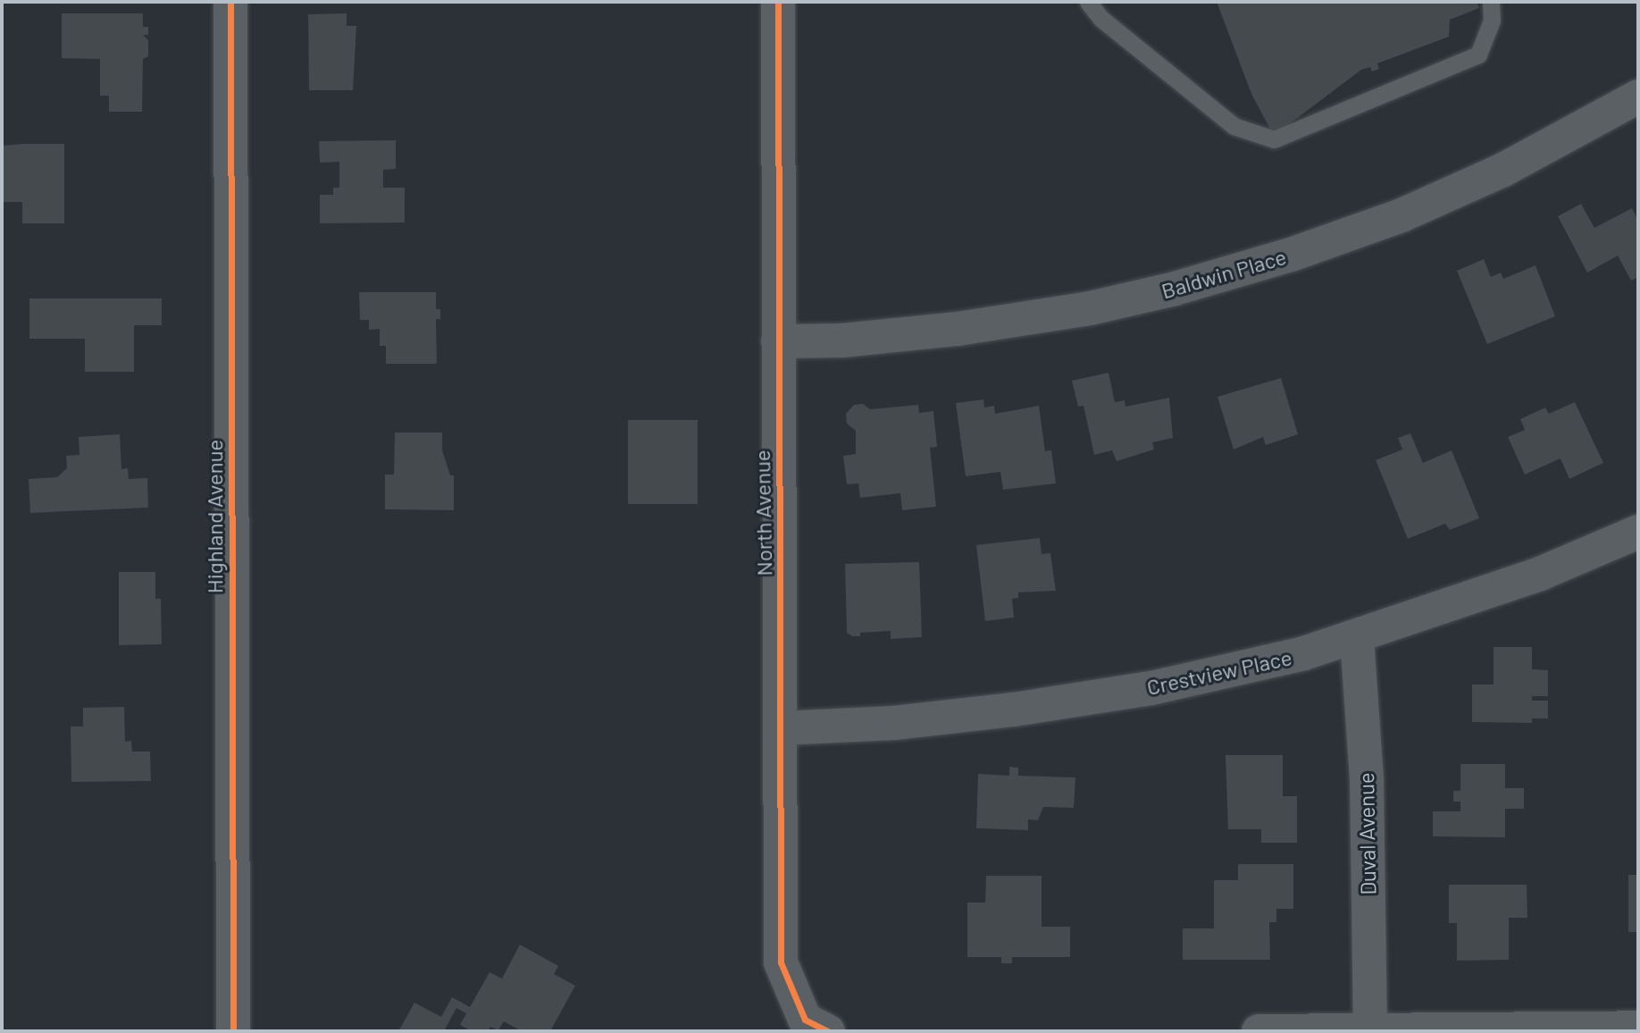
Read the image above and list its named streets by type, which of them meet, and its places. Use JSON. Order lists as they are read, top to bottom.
{
  "streets": {
    "street": [
      "Baldwin Place",
      "North Avenue",
      "Highland Avenue",
      "Crestview Place",
      "Duval Avenue"
    ]
  },
  "crossings": [
    ["Baldwin Place", "North Avenue"],
    ["North Avenue", "Crestview Place"],
    ["Crestview Place", "Duval Avenue"]
  ]
}
